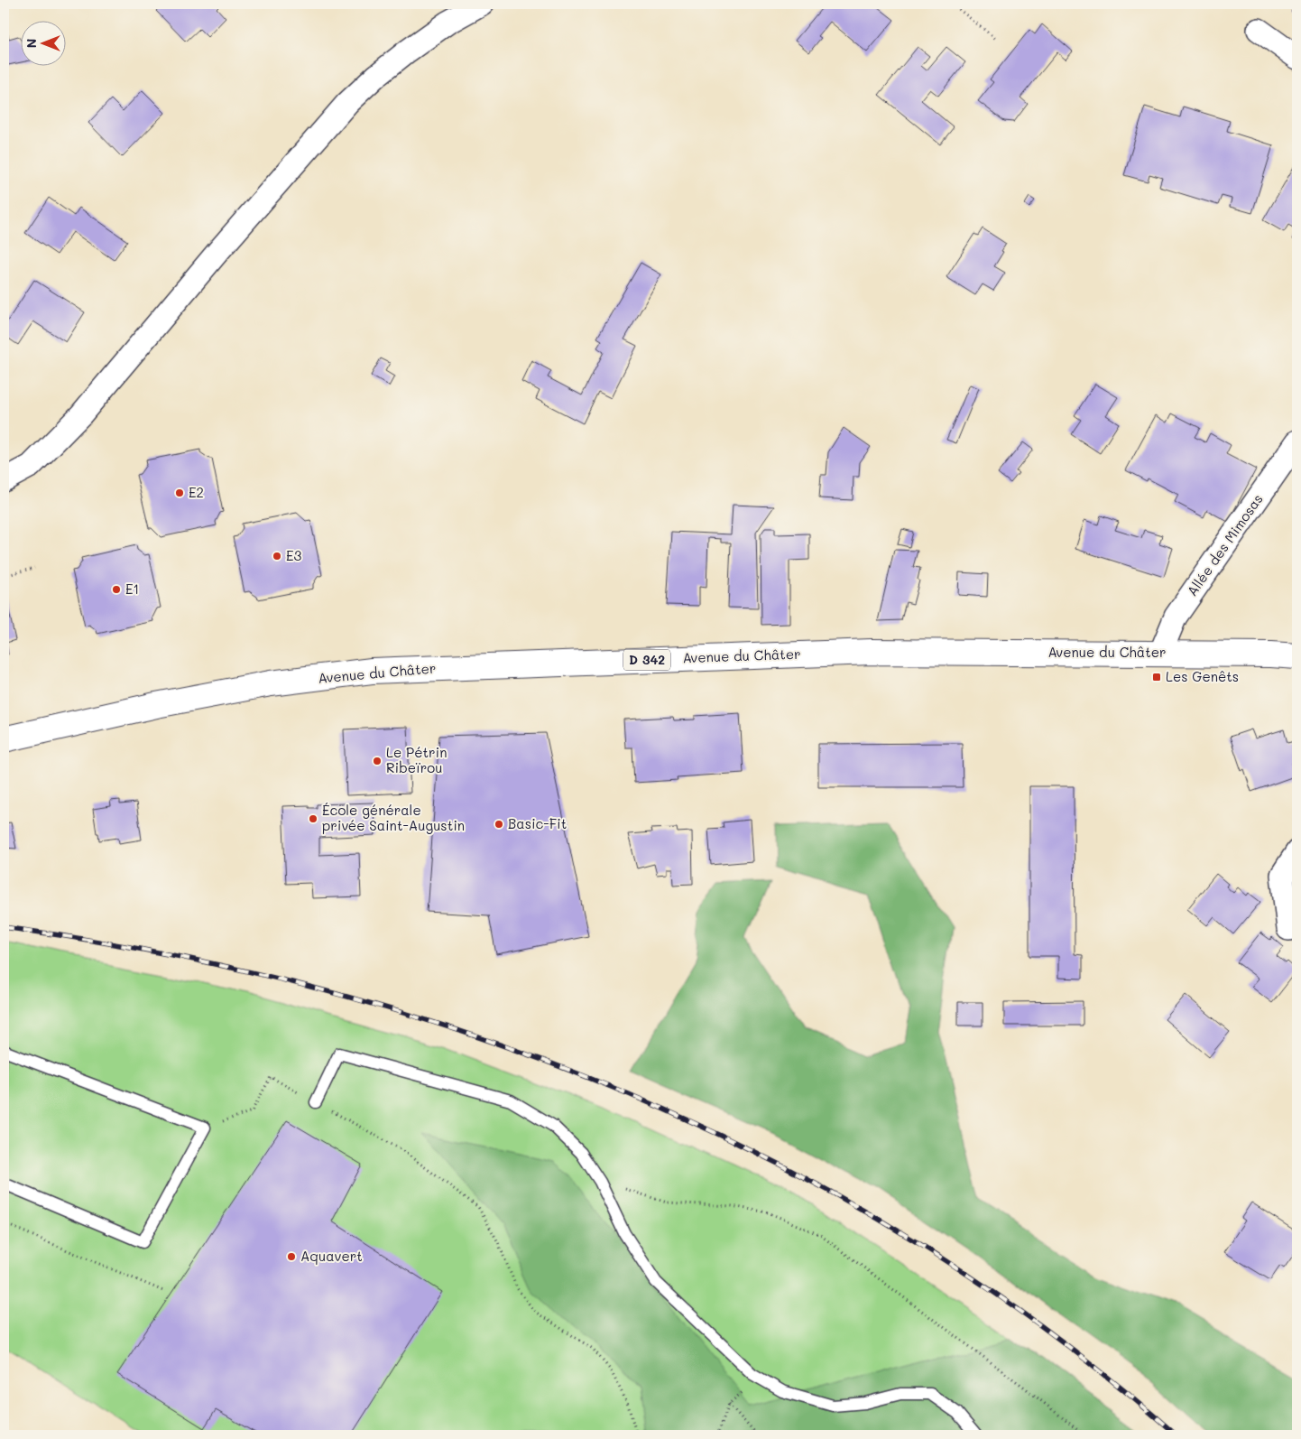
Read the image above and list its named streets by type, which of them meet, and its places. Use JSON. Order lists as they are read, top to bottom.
{
  "streets": {
    "main road": ["Avenue du Châter", "D 342"],
    "street": ["Allée des Mimosas"]
  },
  "crossings": [
    ["Allée des Mimosas", "Avenue du Châter"]
  ],
  "places": {
    "other": [
      "E2",
      "E3",
      "E1",
      "Le Pétrin Ribeïrou",
      "École générale privée Saint-Augustin",
      "Basic-Fit",
      "Aquavert"
    ],
    "transit": ["Les Genêts"]
  },
  "north": "left"
}
